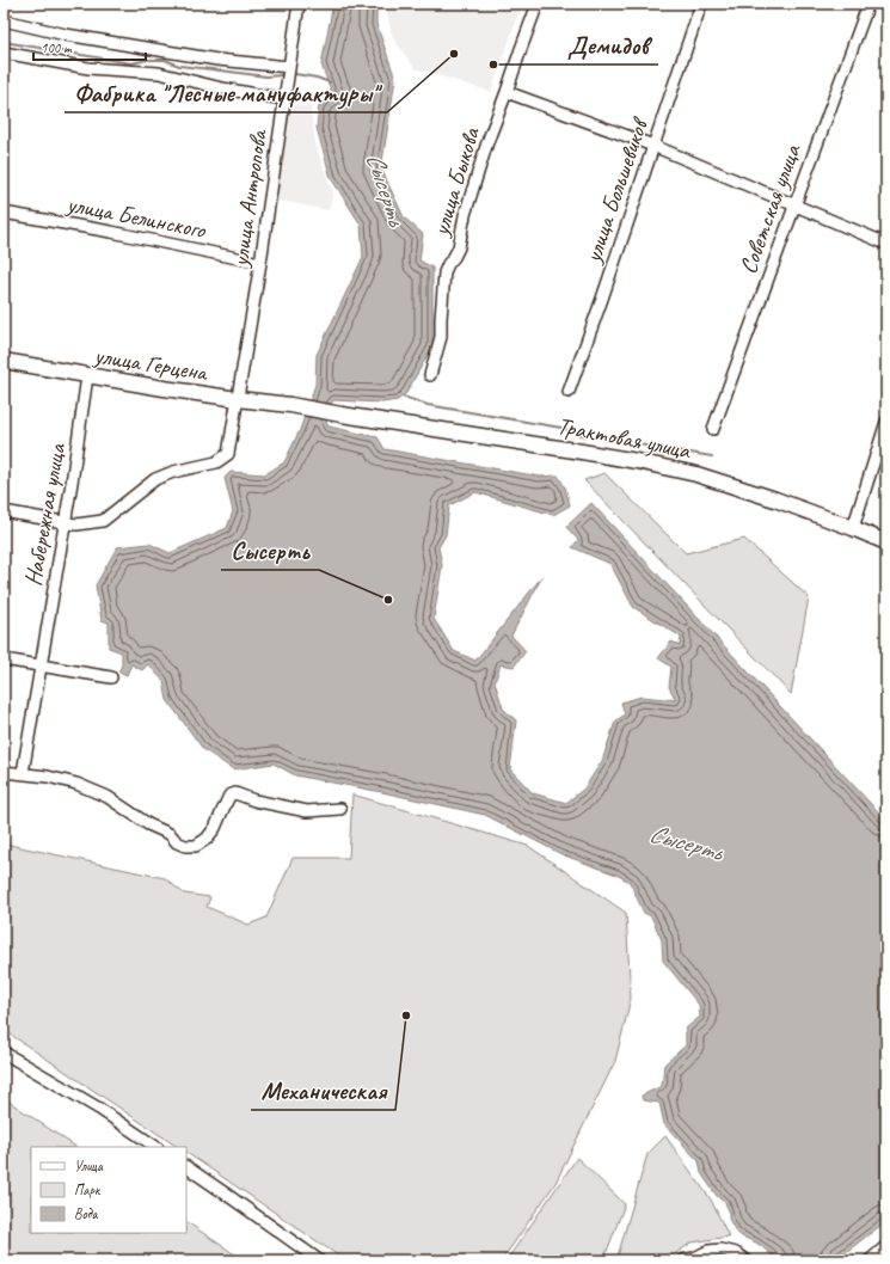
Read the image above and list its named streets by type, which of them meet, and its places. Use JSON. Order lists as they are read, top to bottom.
{
  "streets": {
    "main road": ["улица Герцена", "Трактовая улица"],
    "street": [
      "улица Быкова",
      "улица Большевиков",
      "улица Антропова",
      "Советская улица",
      "улица Белинского",
      "Набережная улица"
    ]
  },
  "crossings": [
    ["улица Антропова", "улица Белинского"],
    ["улица Антропова", "улица Герцена"],
    ["улица Антропова", "Набережная улица"],
    ["улица Герцена", "Трактовая улица"],
    ["улица Герцена", "Набережная улица"]
  ],
  "water": ["Сысерть"],
  "places": [
    "Фабрика \"Лесные мануфактуры\"",
    "Демидов",
    "Сысерть",
    "Механическая"
  ],
  "legend": ["Улица", "Парк", "Вода"],
  "scale_bar": "100 m"
}
